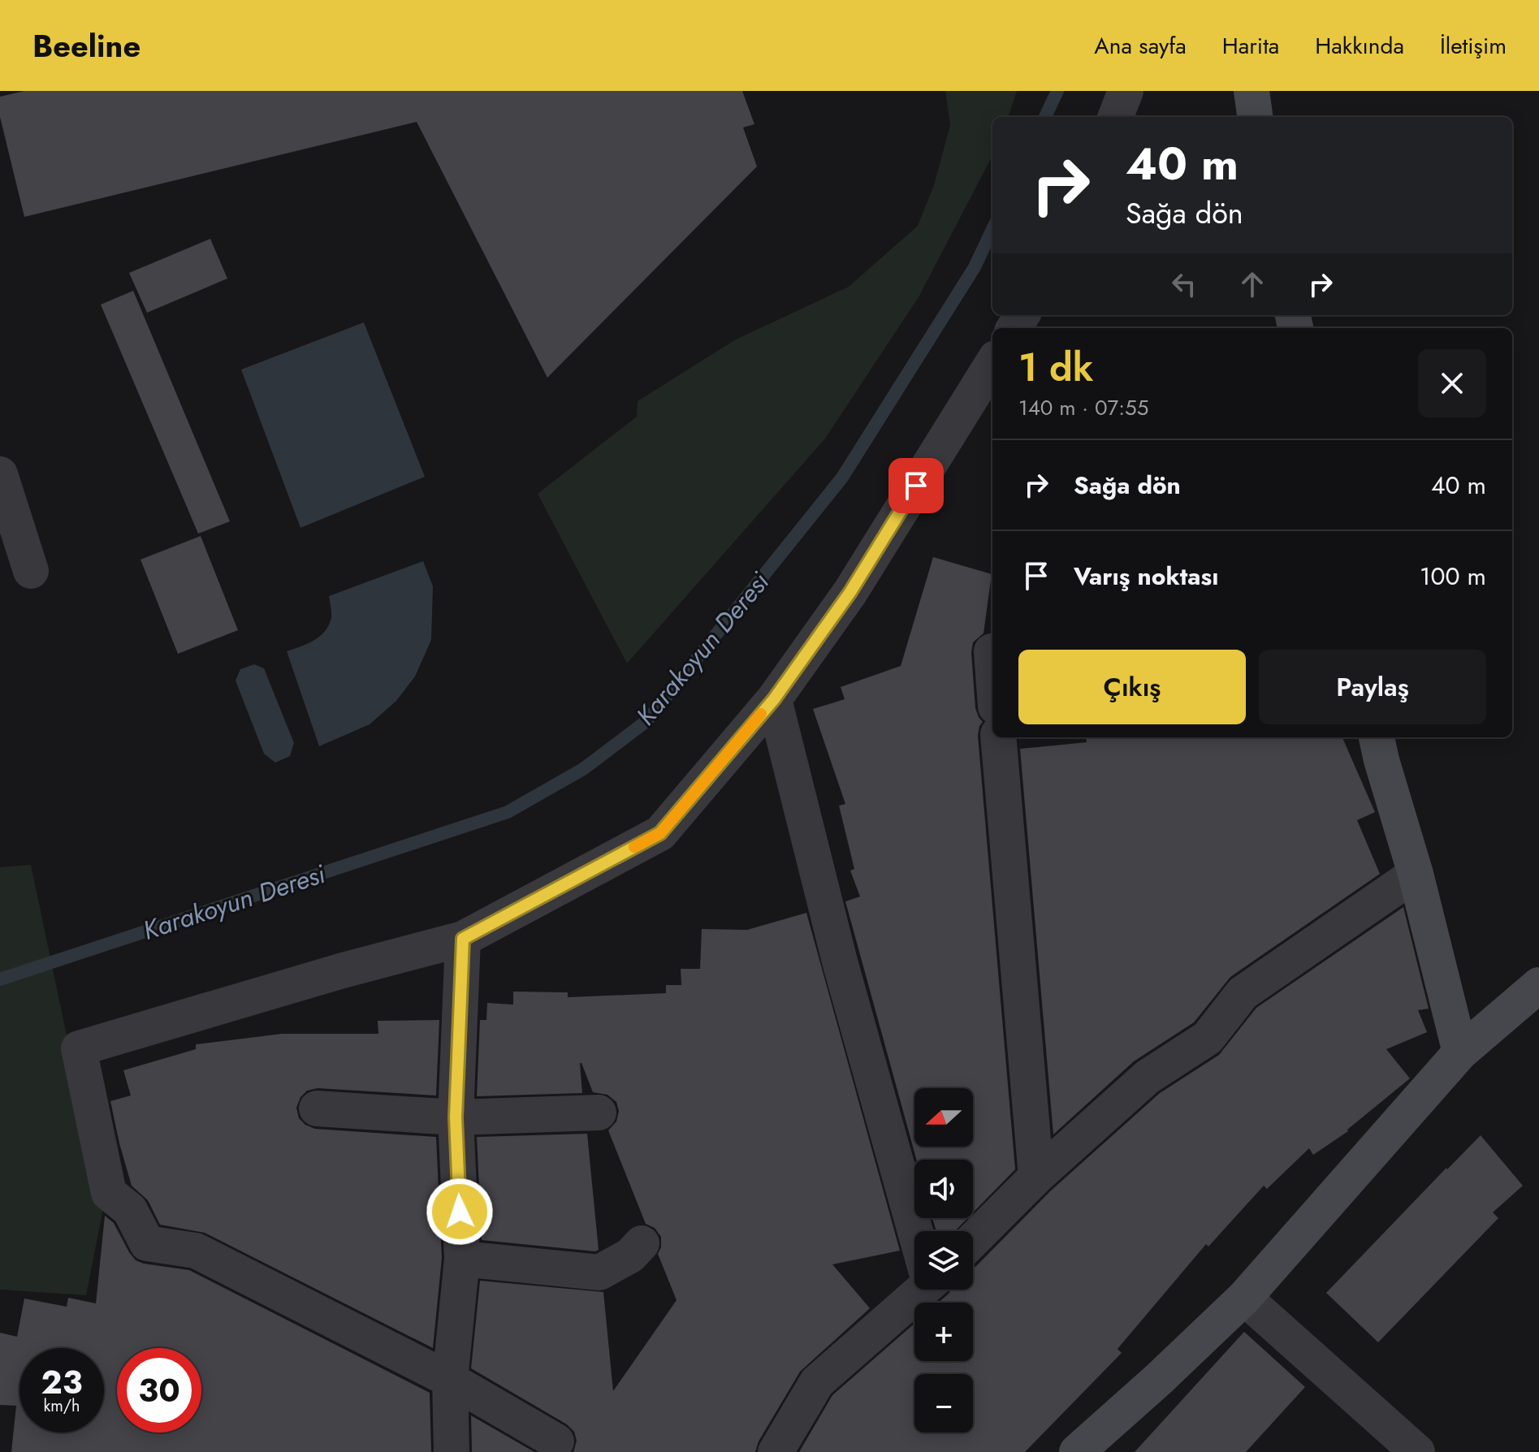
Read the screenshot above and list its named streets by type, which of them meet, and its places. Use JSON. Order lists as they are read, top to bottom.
{
  "water": ["Karakoyun Deresi"],
  "north": "left",
  "page": {
    "header": "Beeline",
    "nav": [
      "Ana sayfa",
      "Harita",
      "Hakkında",
      "İletişim"
    ],
    "turn": ["40 m", "Sağa dön"],
    "heading": ["1 dk", "140 m · 07:55"],
    "list": [
      {
        "name": "Sağa dön",
        "value": "40 m"
      },
      {
        "name": "Varış noktası",
        "value": "100 m"
      }
    ],
    "buttons": ["Çıkış", "Paylaş"],
    "map_buttons": ["+", "−"],
    "speed": "23 km/h",
    "limit": "30"
  }
}
